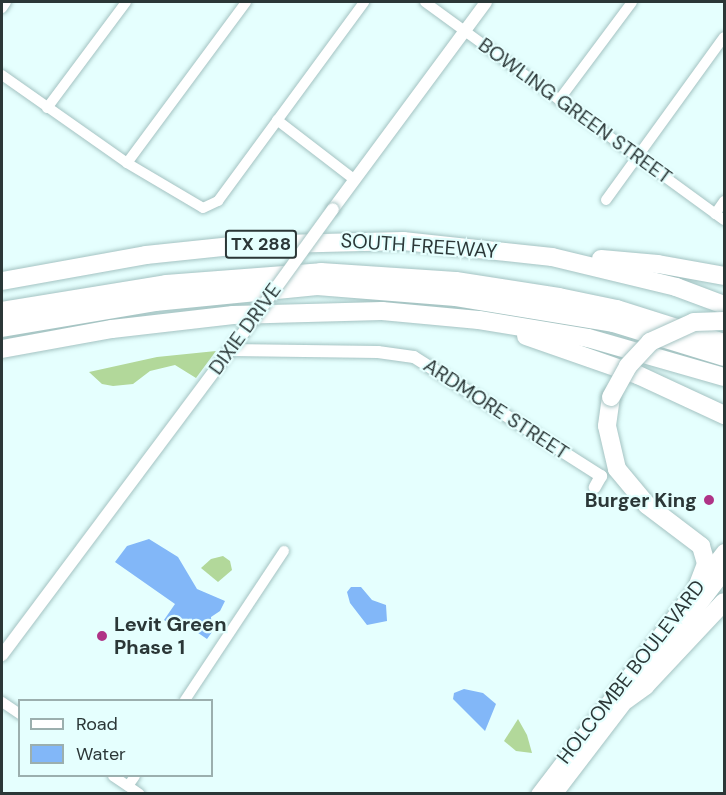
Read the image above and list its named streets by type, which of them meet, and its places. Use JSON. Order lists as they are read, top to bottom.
{
  "streets": {
    "highway": ["TX 288", "SOUTH FREEWAY"],
    "main road": ["HOLCOMBE BOULEVARD"],
    "street": ["BOWLING GREEN STREET", "DIXIE DRIVE", "ARDMORE STREET"]
  },
  "crossings": [
    ["BOWLING GREEN STREET", "DIXIE DRIVE"],
    ["DIXIE DRIVE", "ARDMORE STREET"]
  ],
  "places": ["Burger King", "Levit Green Phase 1"],
  "legend": ["Road", "Water"]
}
